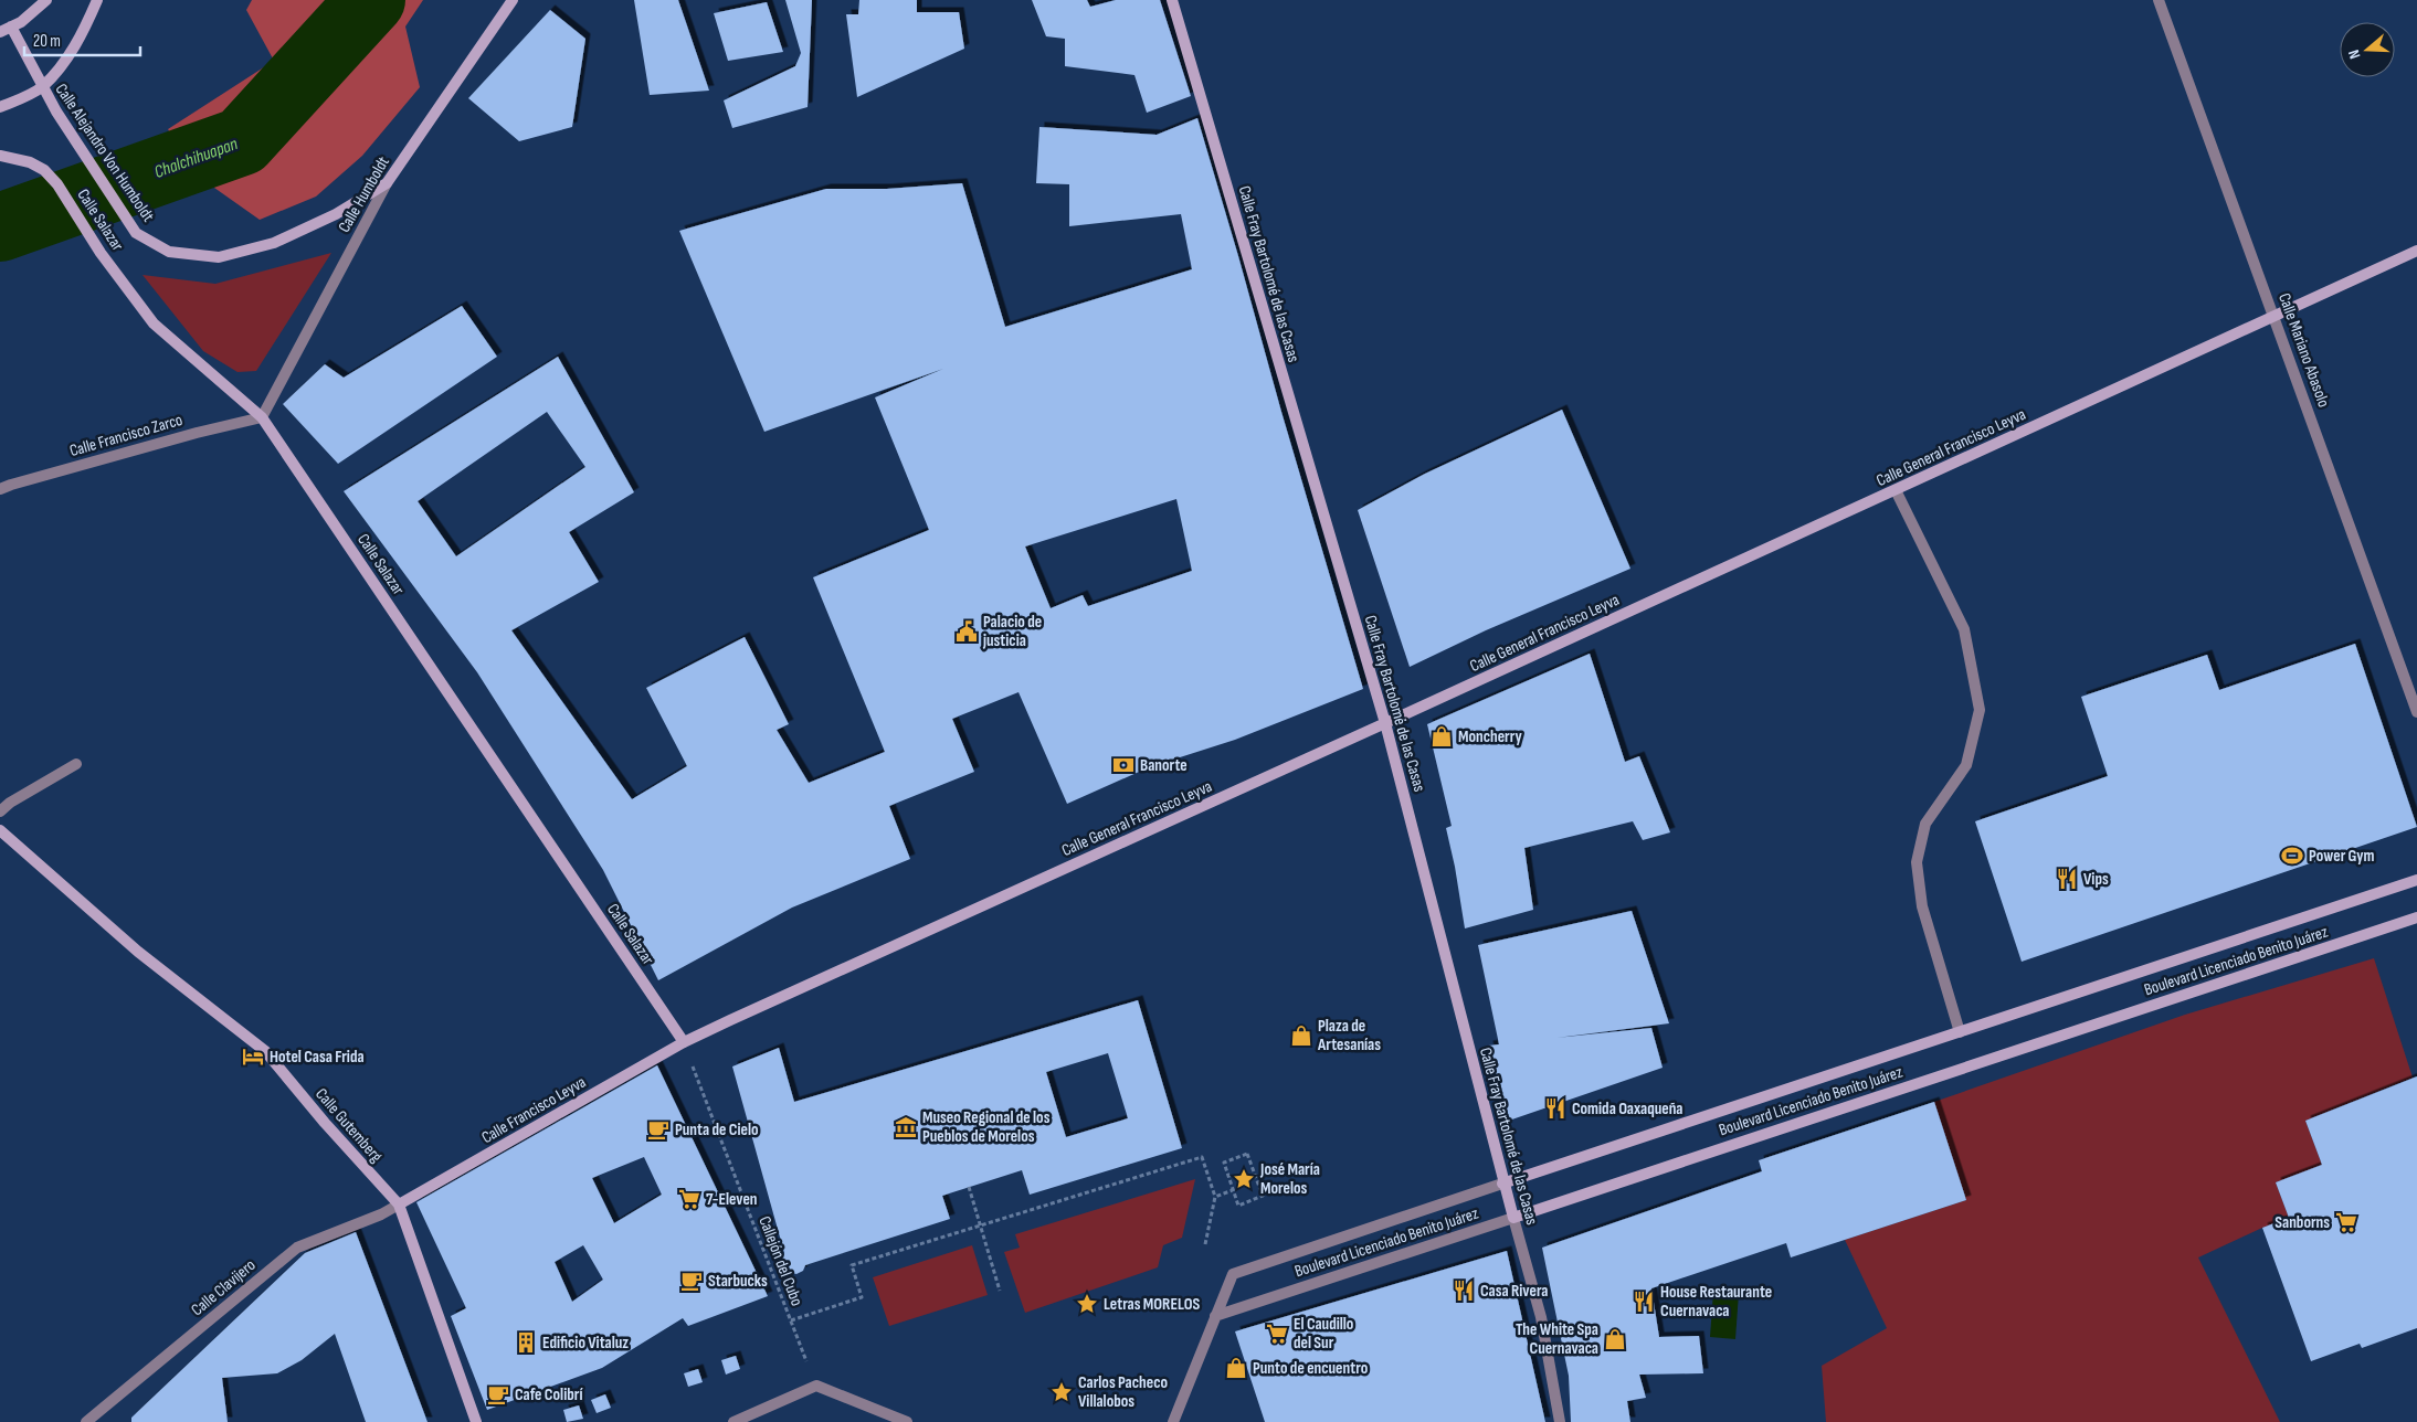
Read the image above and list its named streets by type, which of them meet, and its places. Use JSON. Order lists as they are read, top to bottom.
{
  "streets": {
    "street": [
      "Calle Alejandro Von Humboldt",
      "Calle Humboldt",
      "Calle Salazar",
      "Calle Fray Bartolomé de las Casas",
      "Calle Mariano Abasolo",
      "Calle Francisco Zarco",
      "Calle General Francisco Leyva",
      "Boulevard Licenciado Benito Juárez",
      "Calle Francisco Leyva",
      "Calle Gutemberg",
      "Calle Clavijero"
    ],
    "path": ["Callejón del Cubo"]
  },
  "crossings": [
    ["Calle Alejandro Von Humboldt", "Calle Humboldt"],
    ["Calle Humboldt", "Calle Salazar"],
    ["Calle Humboldt", "Calle Francisco Zarco"],
    ["Calle Salazar", "Calle Francisco Zarco"],
    ["Calle Salazar", "Calle General Francisco Leyva"],
    ["Calle Salazar", "Calle Francisco Leyva"],
    ["Calle Salazar", "Callejón del Cubo"],
    ["Calle Fray Bartolomé de las Casas", "Calle General Francisco Leyva"],
    ["Calle Fray Bartolomé de las Casas", "Boulevard Licenciado Benito Juárez"],
    ["Calle Mariano Abasolo", "Calle General Francisco Leyva"],
    ["Calle General Francisco Leyva", "Calle Francisco Leyva"],
    ["Calle General Francisco Leyva", "Callejón del Cubo"],
    ["Calle Francisco Leyva", "Calle Gutemberg"],
    ["Calle Francisco Leyva", "Callejón del Cubo"],
    ["Calle Francisco Leyva", "Calle Clavijero"],
    ["Calle Gutemberg", "Calle Clavijero"]
  ],
  "water": ["Chalchihuapan"],
  "places": {
    "public building": ["Palacio de justicia"],
    "shop": [
      "Moncherry",
      "Plaza de Artesanías",
      "The White Spa Cuernavaca",
      "Punto de encuentro"
    ],
    "bank": ["Banorte"],
    "sports": ["Power Gym"],
    "restaurant": [
      "Vips",
      "Comida Oaxaqueña",
      "Casa Rivera",
      "House Restaurante Cuernavaca"
    ],
    "hotel": ["Hotel Casa Frida"],
    "museum": ["Museo Regional de los Pueblos de Morelos"],
    "cafe": ["Punta de Cielo", "Starbucks", "Cafe Colibrí"],
    "place": ["José María Morelos", "Letras MORELOS", "Carlos Pacheco Villalobos"],
    "supermarket": ["7-Eleven", "Sanborns", "El Caudillo del Sur"],
    "building": ["Edificio Vitaluz"]
  },
  "scale_bar": "20 m",
  "north": "left"
}
